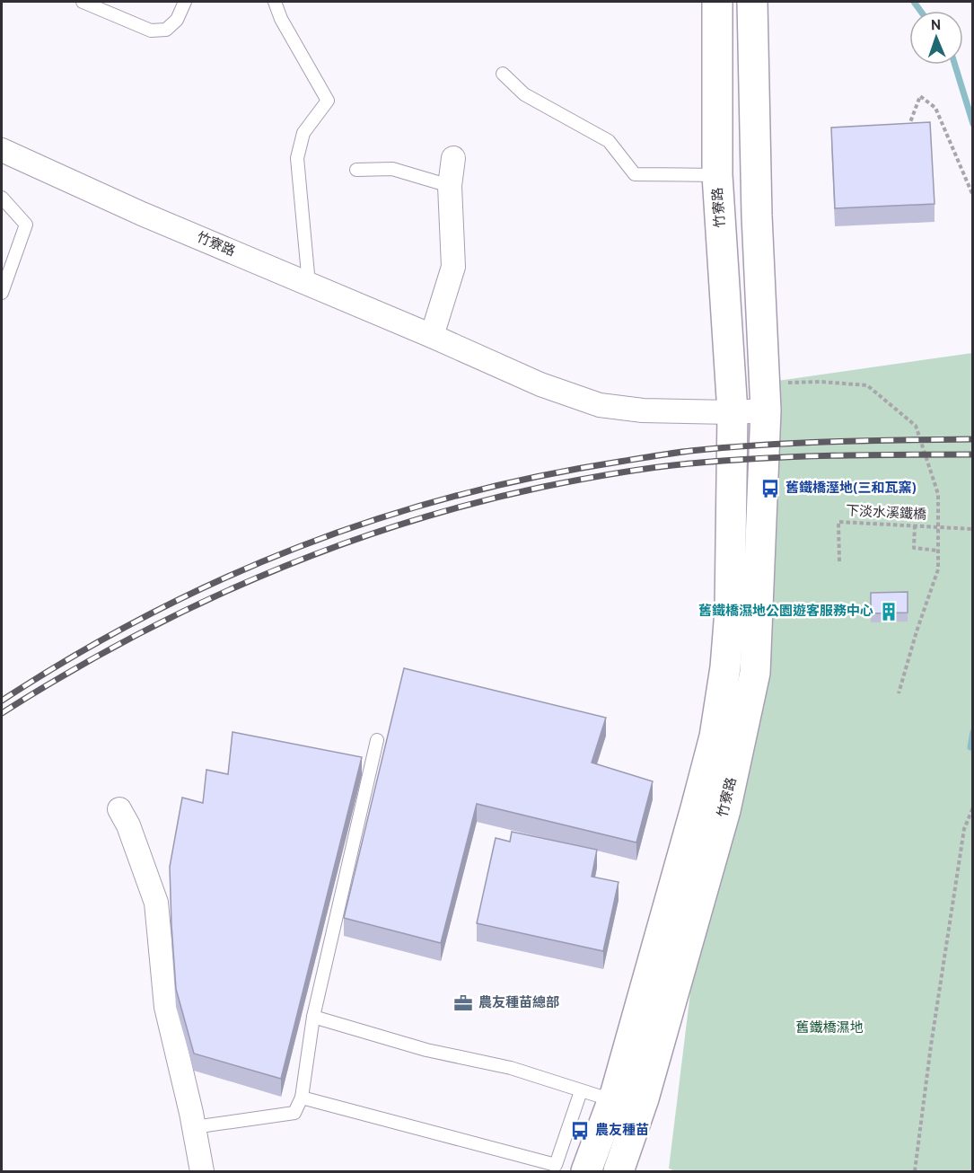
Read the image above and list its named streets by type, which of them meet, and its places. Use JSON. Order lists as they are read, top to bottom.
{
  "streets": {
    "main road": ["竹寮路"],
    "path": ["下淡水溪鐵橋"]
  },
  "parks": ["舊鐵橋濕地"],
  "places": {
    "bus stop": ["舊鐵橋溼地(三和瓦窯)", "農友種苗"],
    "building": ["舊鐵橋濕地公園遊客服務中心"],
    "office": ["農友種苗總部"]
  },
  "north": "top"
}
